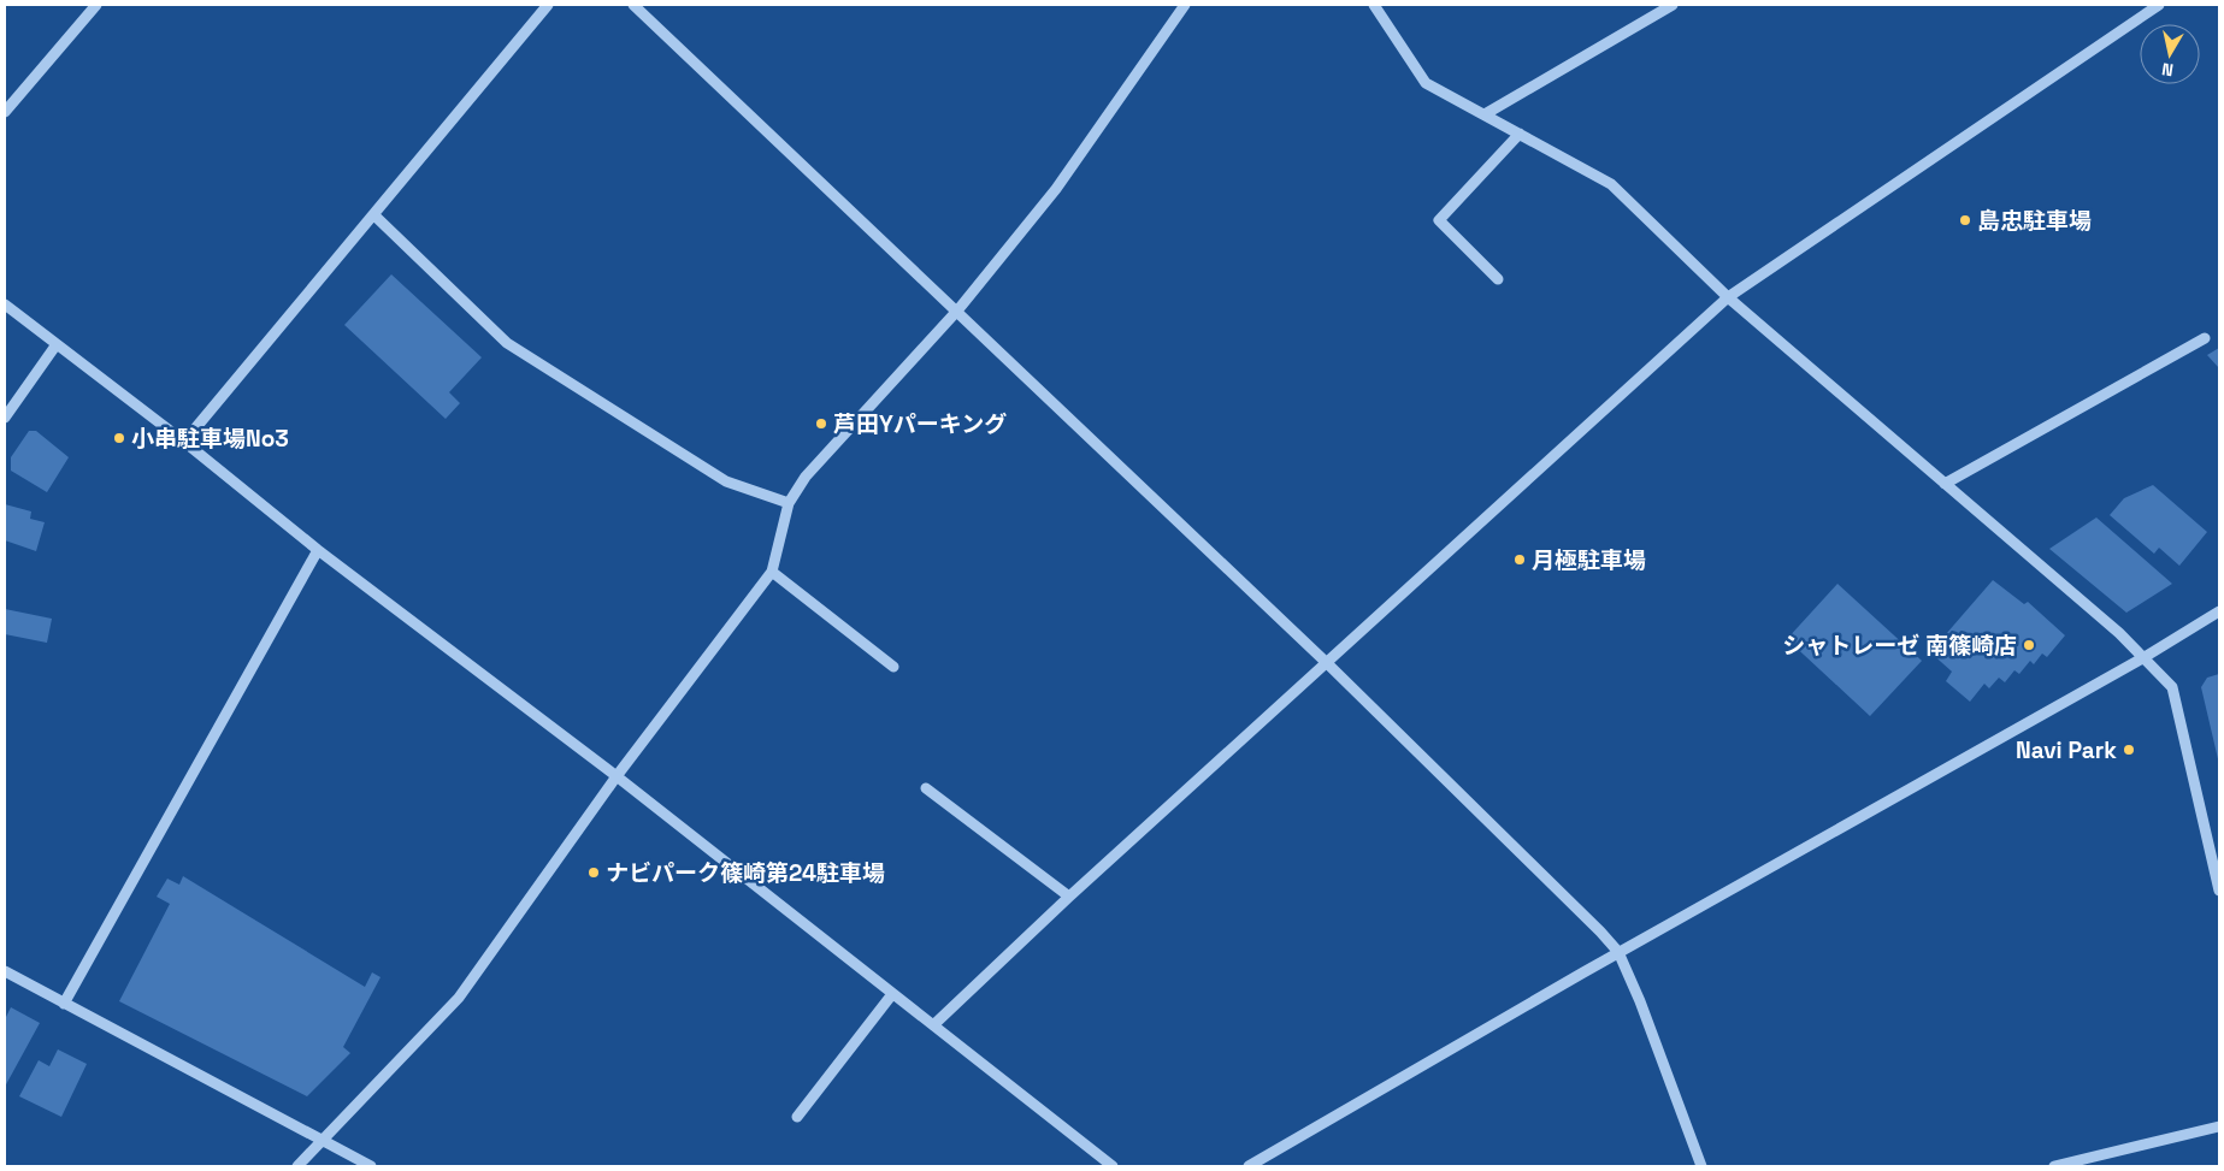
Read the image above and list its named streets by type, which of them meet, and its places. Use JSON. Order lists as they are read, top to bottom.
{
  "places": [
    "島忠駐車場",
    "芦田Yパーキング",
    "小串駐車場No3",
    "月極駐車場",
    "シャトレーゼ 南篠崎店",
    "Navi Park",
    "ナビパーク篠崎第24駐車場"
  ],
  "north": "bottom"
}
